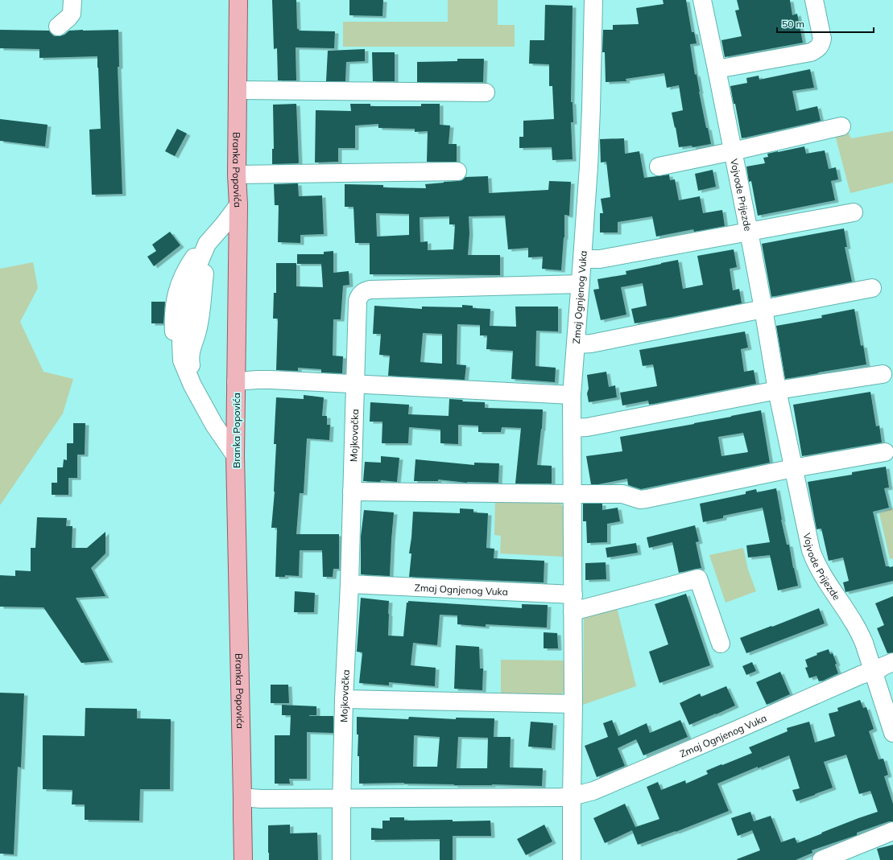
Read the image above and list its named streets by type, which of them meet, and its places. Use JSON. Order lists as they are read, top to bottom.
{
  "streets": {
    "main road": ["Branka Popovića"],
    "street": ["Vojvode Prijezde", "Zmaj Ognjenog Vuka", "Mojkovačka"]
  },
  "crossings": [
    ["Vojvode Prijezde", "Zmaj Ognjenog Vuka"],
    ["Zmaj Ognjenog Vuka", "Mojkovačka"]
  ],
  "scale_bar": "50 m"
}
